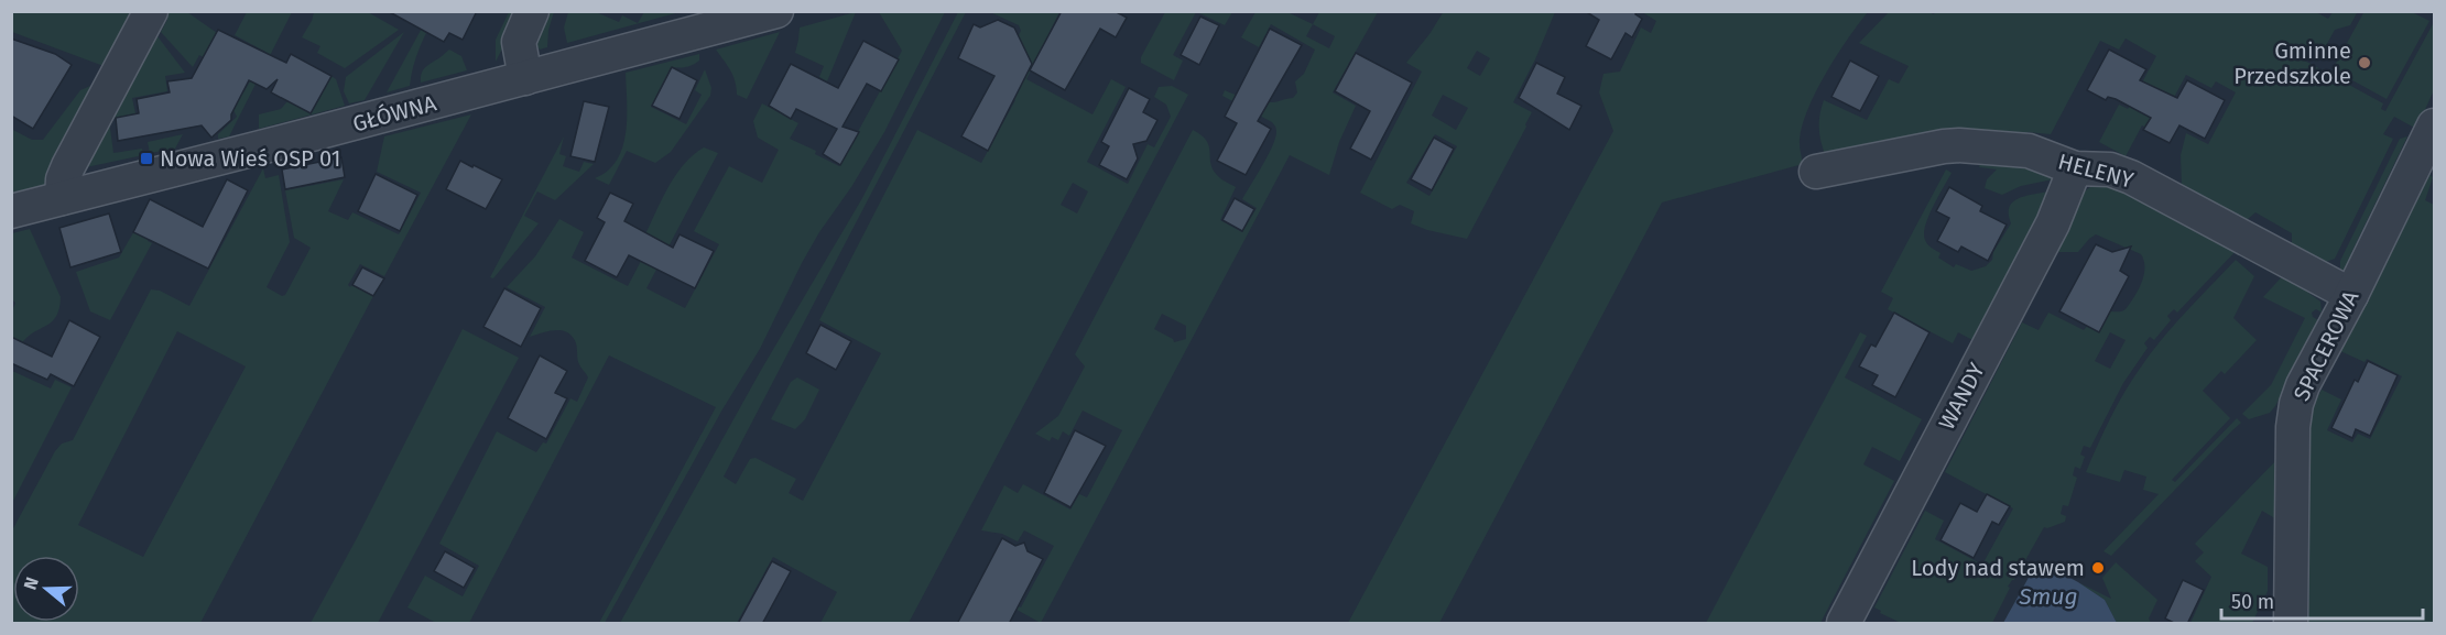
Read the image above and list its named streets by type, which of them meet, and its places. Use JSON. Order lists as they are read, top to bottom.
{
  "streets": {
    "street": [
      "GŁÓWNA",
      "HELENY",
      "SPACEROWA",
      "WANDY"
    ]
  },
  "crossings": [
    ["HELENY", "SPACEROWA"],
    ["HELENY", "WANDY"]
  ],
  "water": ["Smug"],
  "places": {
    "other": ["Gminne Przedszkole", "Lody nad stawem"],
    "transit": ["Nowa Wieś OSP 01"]
  },
  "scale_bar": "50 m",
  "north": "left"
}
